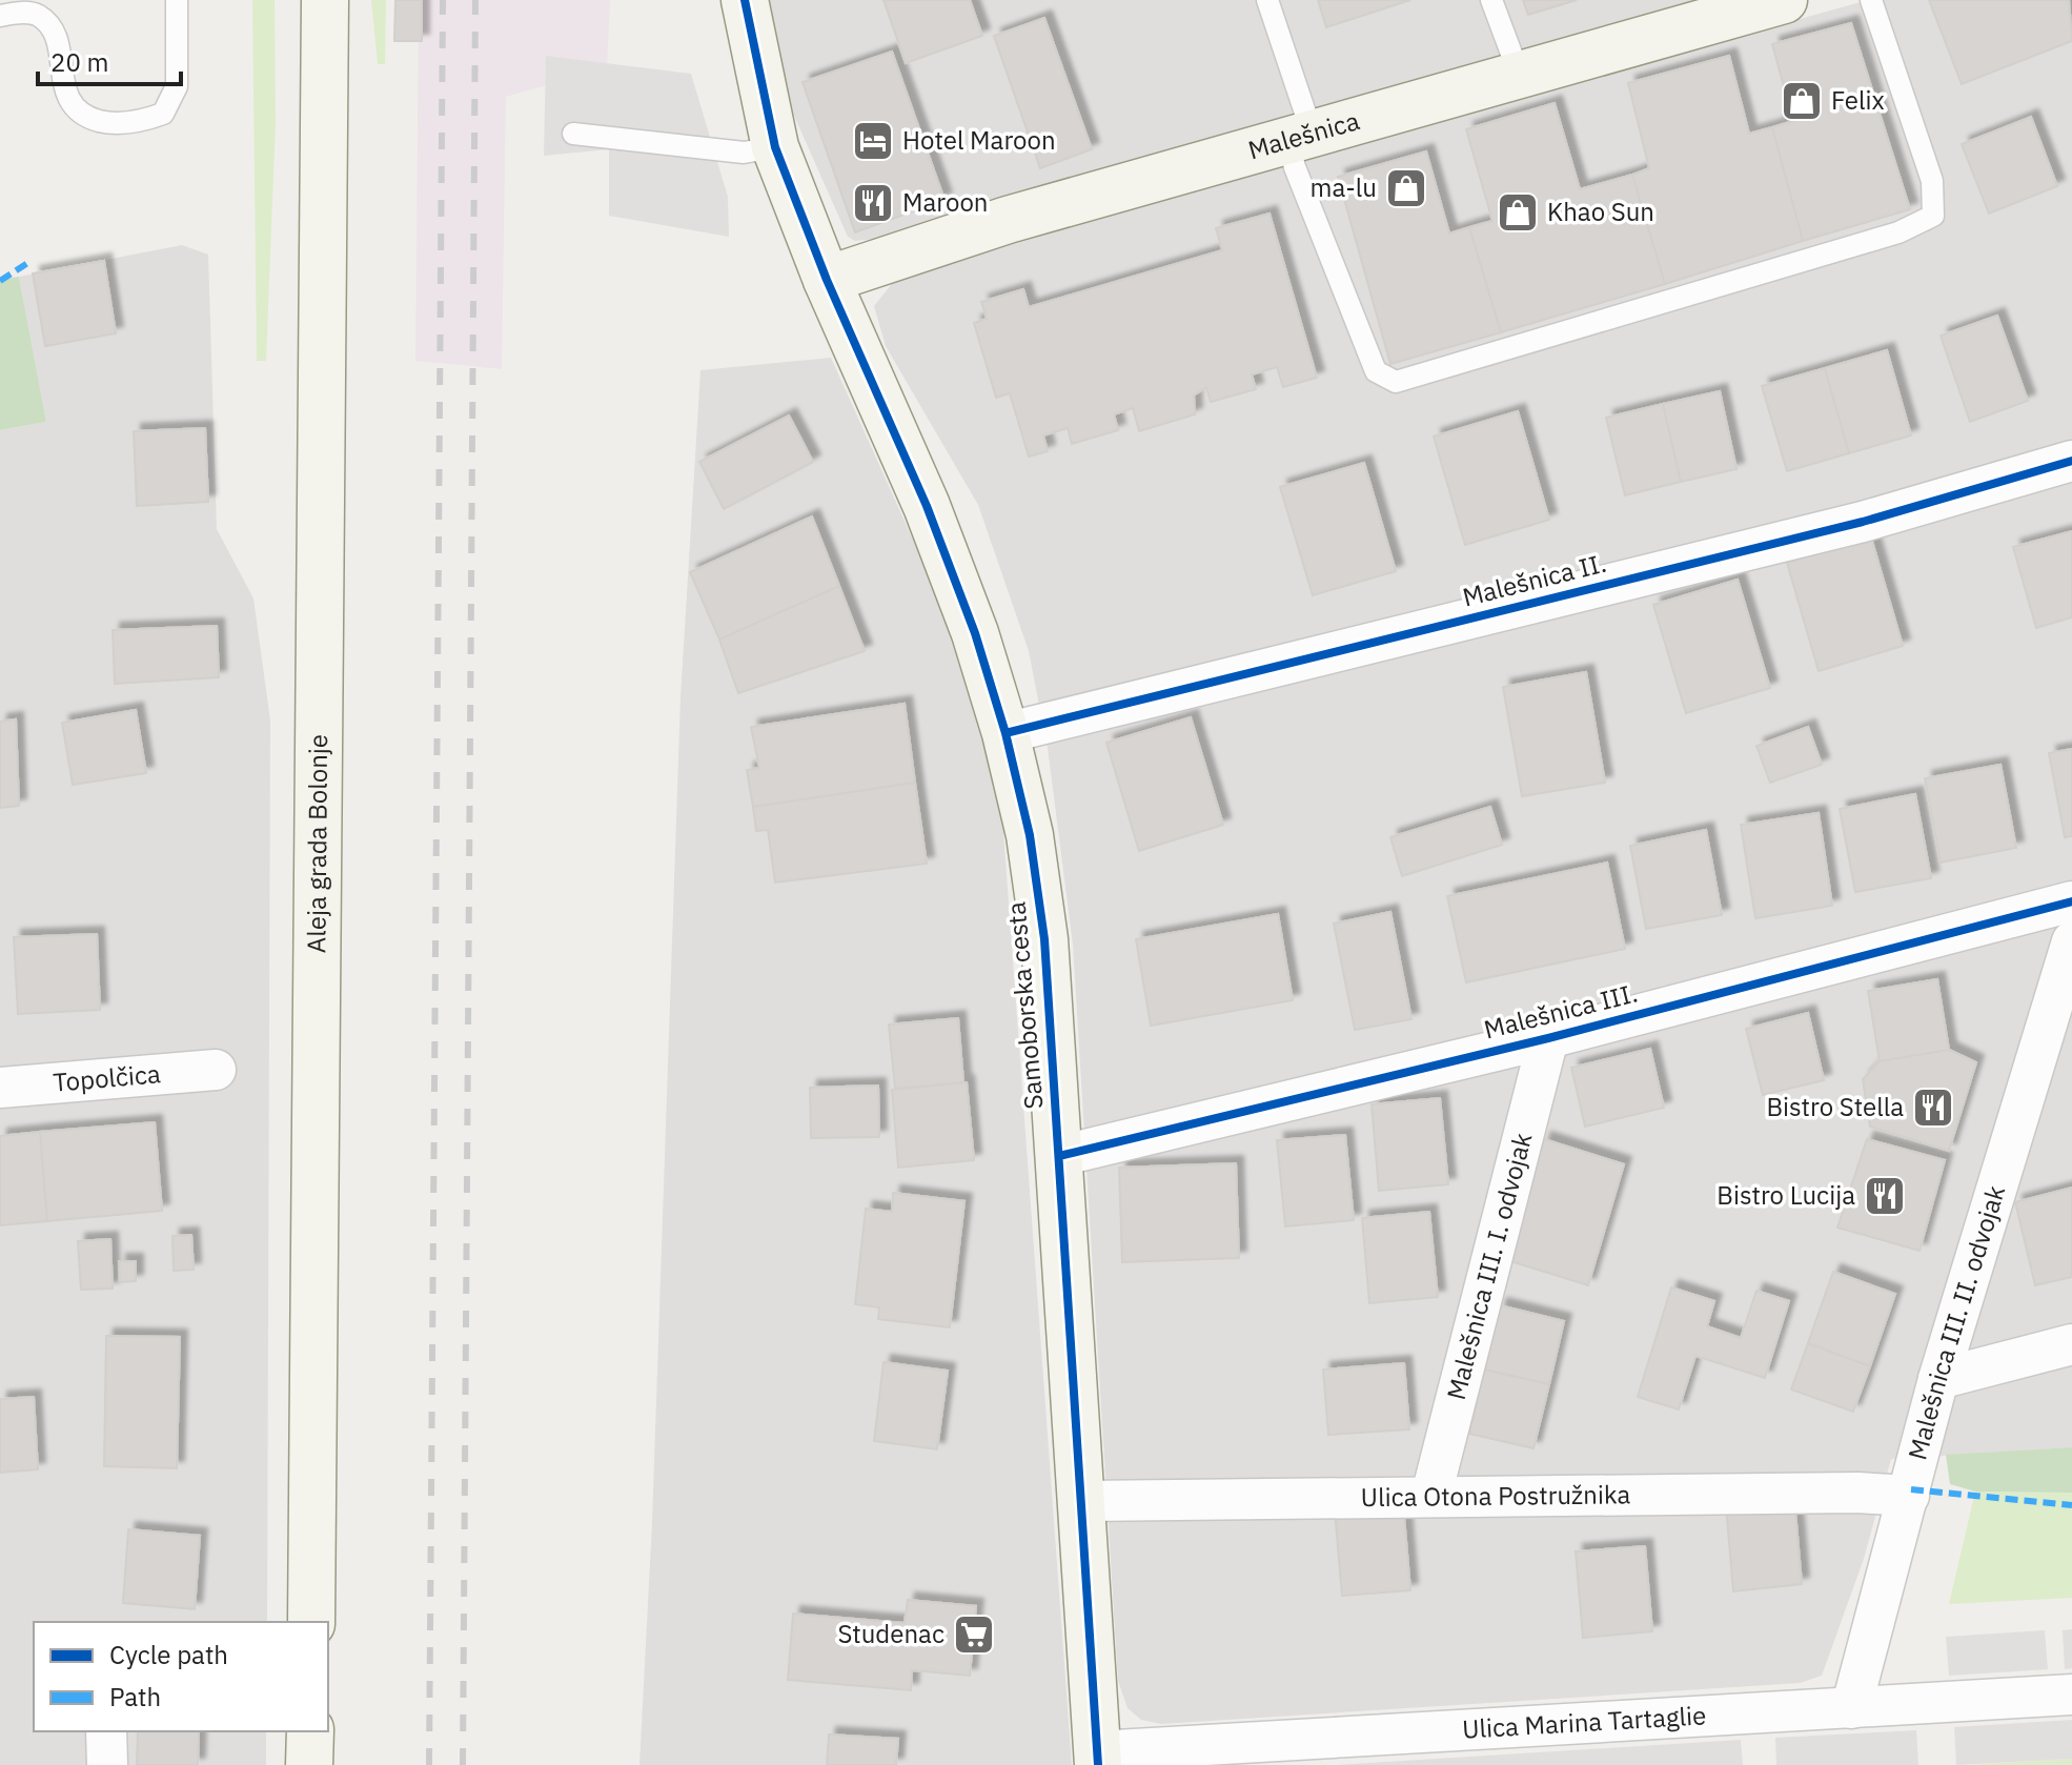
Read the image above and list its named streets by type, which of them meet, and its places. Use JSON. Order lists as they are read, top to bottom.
{
  "streets": {
    "street": [
      "Malešnica",
      "Malešnica II.",
      "Aleja grada Bolonje",
      "Samoborska cesta",
      "Malešnica III.",
      "Topolčica",
      "Malešnica III. I. odvojak",
      "Malešnica III. II. odvojak",
      "Ulica Otona Postružnika",
      "Ulica Marina Tartaglie"
    ]
  },
  "crossings": [
    ["Malešnica", "Samoborska cesta"],
    ["Malešnica II.", "Samoborska cesta"],
    ["Samoborska cesta", "Malešnica III."],
    ["Samoborska cesta", "Ulica Otona Postružnika"],
    ["Samoborska cesta", "Ulica Marina Tartaglie"],
    ["Malešnica III.", "Malešnica III. I. odvojak"],
    ["Malešnica III. I. odvojak", "Ulica Otona Postružnika"],
    ["Malešnica III. II. odvojak", "Ulica Otona Postružnika"],
    ["Malešnica III. II. odvojak", "Ulica Marina Tartaglie"]
  ],
  "places": {
    "shop": ["Felix", "ma-lu", "Khao Sun"],
    "hotel": ["Hotel Maroon"],
    "restaurant": ["Maroon", "Bistro Stella", "Bistro Lucija"],
    "supermarket": ["Studenac"]
  },
  "legend": ["Cycle path", "Path"],
  "scale_bar": "20 m"
}
